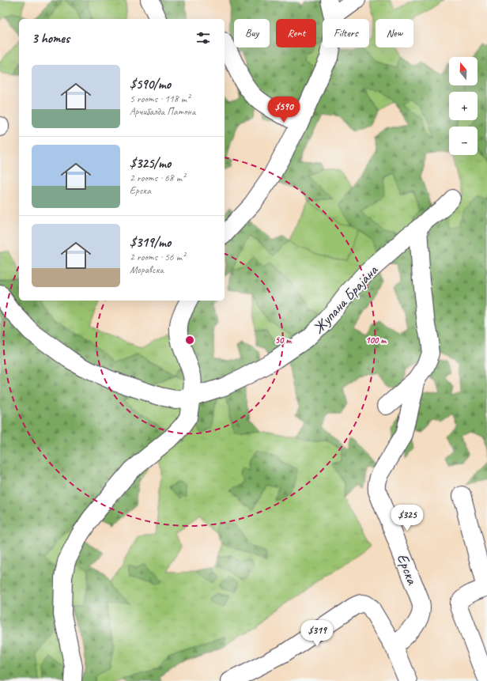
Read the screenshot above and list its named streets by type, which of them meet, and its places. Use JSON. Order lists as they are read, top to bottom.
{
  "streets": {
    "street": ["Жупана Брајана", "Ерска"]
  },
  "north": "top",
  "page": {
    "chip": [
      "Buy",
      "Rent",
      "Filters",
      "New"
    ],
    "heading": "3 homes",
    "map_buttons": ["+", "−"],
    "list": [
      {
        "name": "$590/mo",
        "note": "5 rooms · 118 m² · Арчибалда Патона"
      },
      {
        "name": "$325/mo",
        "note": "2 rooms · 68 m² · Ерска"
      },
      {
        "name": "$319/mo",
        "note": "2 rooms · 56 m² · Моравска"
      }
    ],
    "price": ["$590", "$325", "$319"]
  },
  "rings": ["50 m", "100 m"]
}
